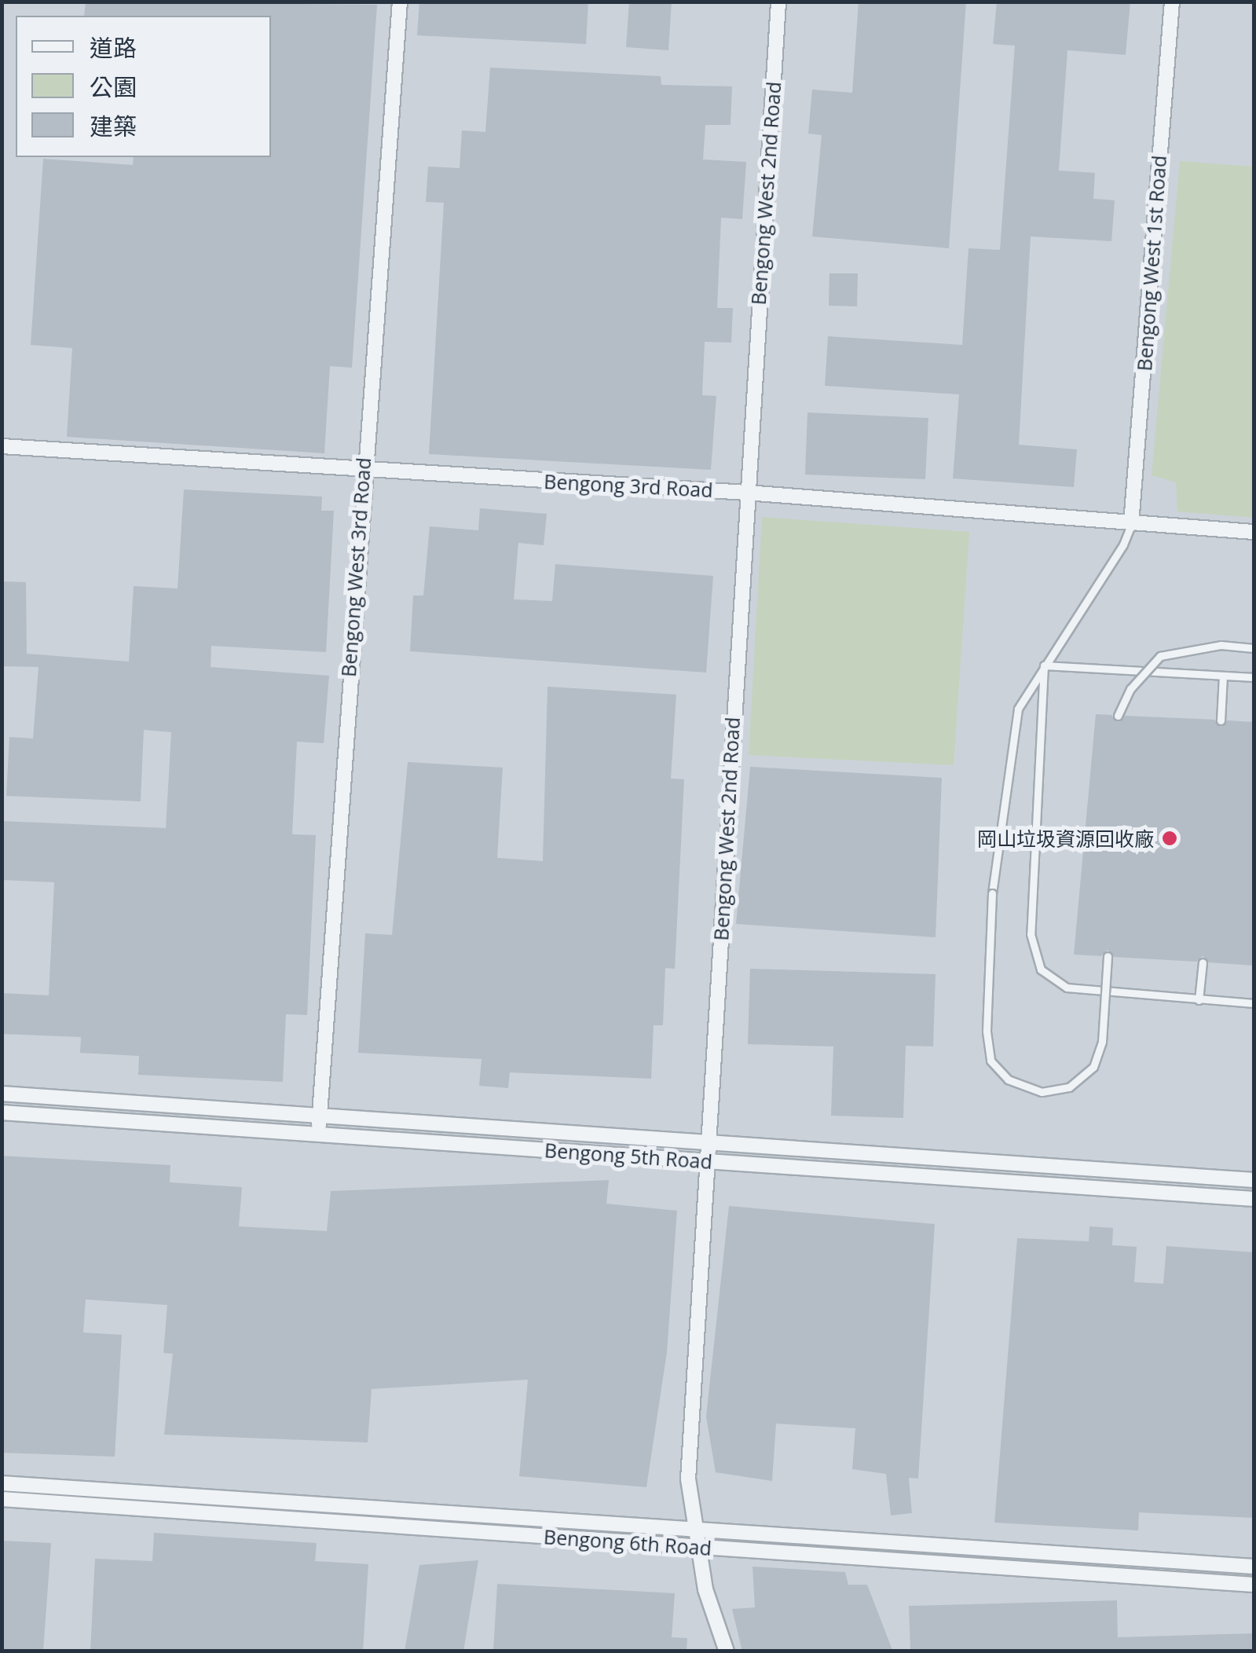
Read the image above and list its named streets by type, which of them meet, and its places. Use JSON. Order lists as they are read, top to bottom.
{
  "streets": {
    "street": [
      "Bengong West 2nd Road",
      "Bengong West 1st Road",
      "Bengong 3rd Road",
      "Bengong West 3rd Road",
      "Bengong 5th Road",
      "Bengong 6th Road"
    ]
  },
  "crossings": [
    ["Bengong West 2nd Road", "Bengong 3rd Road"],
    ["Bengong West 2nd Road", "Bengong 5th Road"],
    ["Bengong West 2nd Road", "Bengong 6th Road"],
    ["Bengong West 1st Road", "Bengong 3rd Road"],
    ["Bengong 3rd Road", "Bengong West 3rd Road"],
    ["Bengong West 3rd Road", "Bengong 5th Road"]
  ],
  "places": ["岡山垃圾資源回收廠"],
  "legend": ["道路", "公園", "建築"]
}
